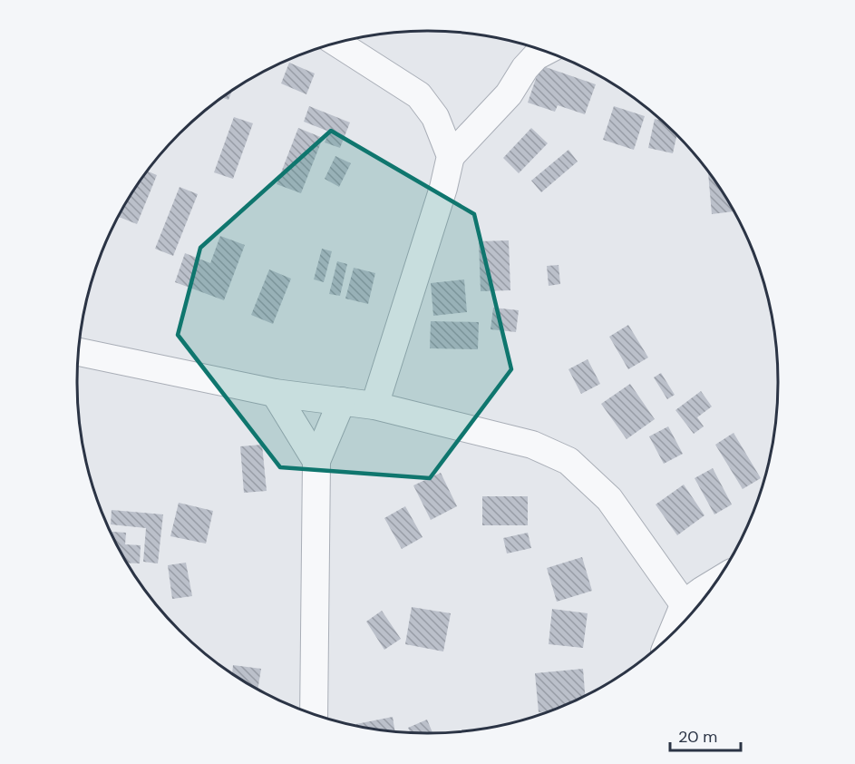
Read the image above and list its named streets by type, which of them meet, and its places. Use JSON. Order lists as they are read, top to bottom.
{
  "scale_bar": "20 m"
}
